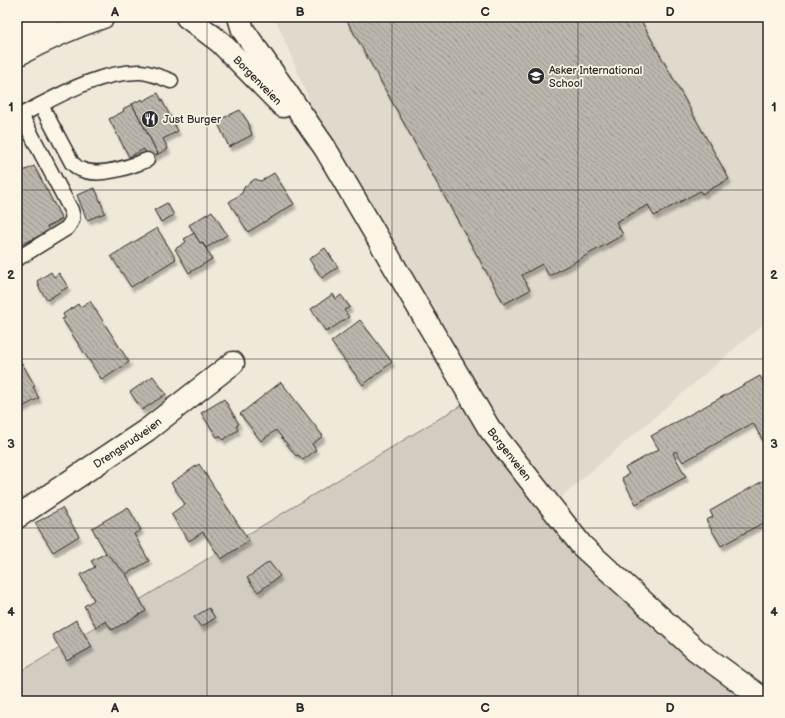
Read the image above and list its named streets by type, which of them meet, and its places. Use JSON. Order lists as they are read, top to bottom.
{
  "streets": {
    "street": ["Borgenveien", "Drengsrudveien"]
  },
  "places": {
    "school or university": ["Asker International School"],
    "restaurant": ["Just Burger"]
  },
  "grid": {
    "columns": [
      "A",
      "B",
      "C",
      "D"
    ],
    "rows": [
      "1",
      "2",
      "3",
      "4"
    ]
  }
}
